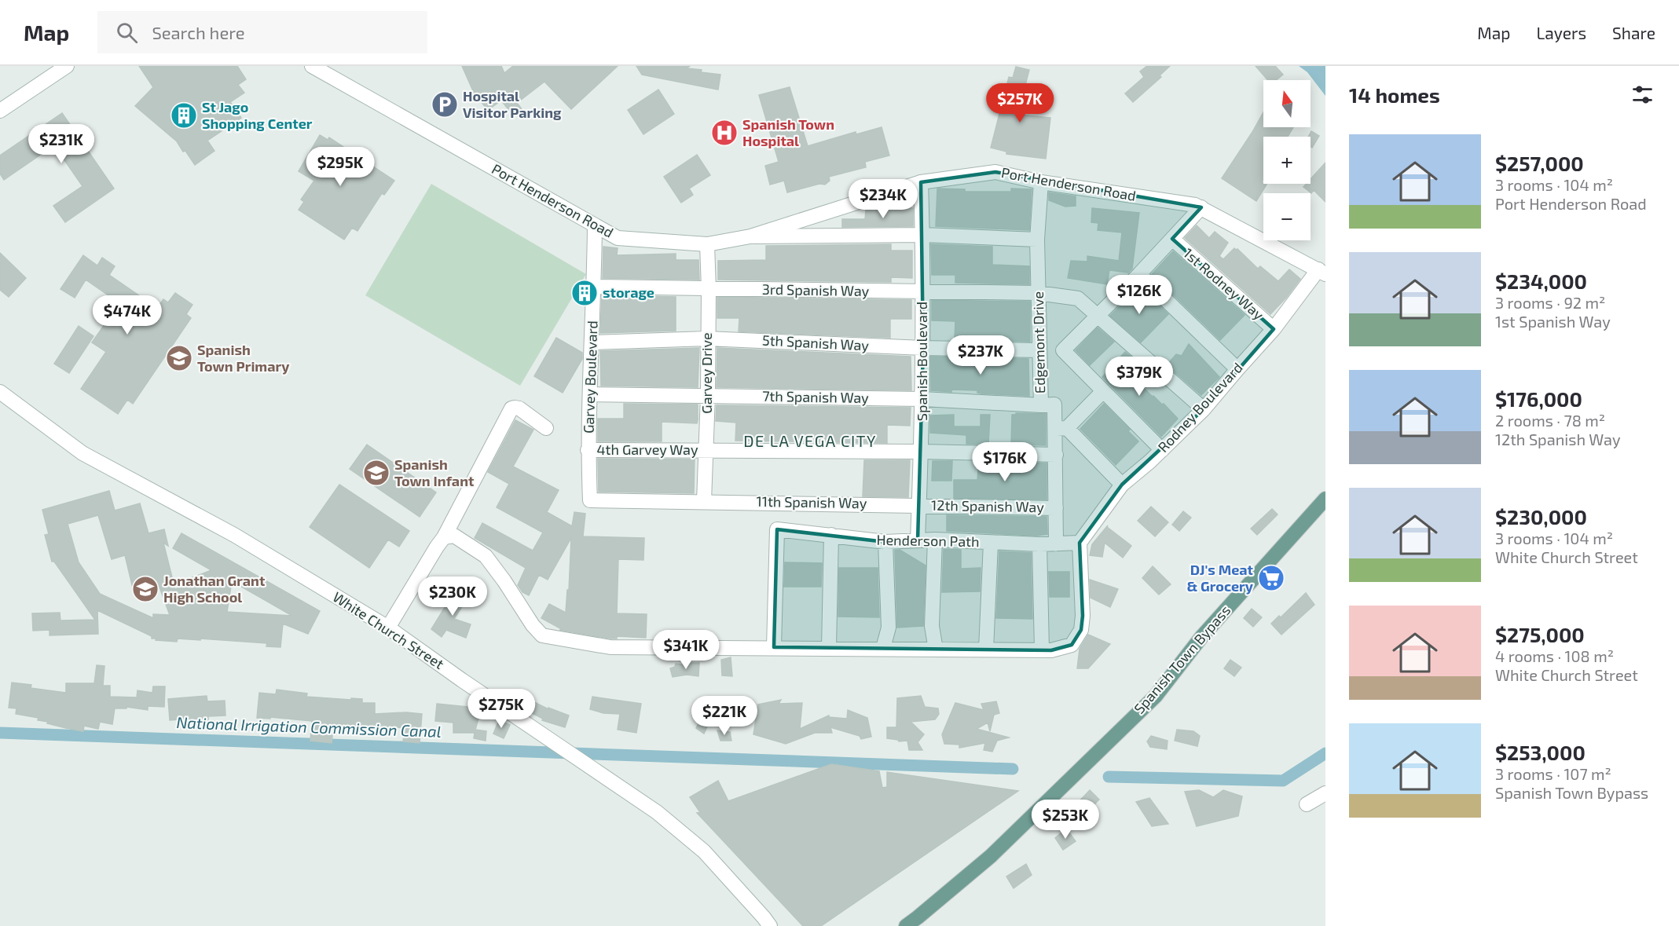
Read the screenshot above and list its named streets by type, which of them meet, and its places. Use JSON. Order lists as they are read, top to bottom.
{
  "streets": {
    "main road": ["Spanish Town Bypass"],
    "street": [
      "Port Henderson Road",
      "1st Rodney Way",
      "3rd Spanish Way",
      "Edgemont Drive",
      "5th Spanish Way",
      "Spanish Boulevard",
      "Garvey Drive",
      "Garvey Boulevard",
      "7th Spanish Way",
      "Rodney Boulevard",
      "4th Garvey Way",
      "11th Spanish Way",
      "12th Spanish Way",
      "Henderson Path",
      "White Church Street"
    ]
  },
  "crossings": [
    ["Port Henderson Road", "Edgemont Drive"],
    ["Port Henderson Road", "Spanish Boulevard"],
    ["Port Henderson Road", "Garvey Drive"],
    ["Port Henderson Road", "Garvey Boulevard"],
    ["Port Henderson Road", "Rodney Boulevard"],
    ["1st Rodney Way", "Rodney Boulevard"],
    ["3rd Spanish Way", "Edgemont Drive"],
    ["3rd Spanish Way", "Spanish Boulevard"],
    ["3rd Spanish Way", "Garvey Drive"],
    ["3rd Spanish Way", "Garvey Boulevard"],
    ["3rd Spanish Way", "Rodney Boulevard"],
    ["Edgemont Drive", "5th Spanish Way"],
    ["Edgemont Drive", "7th Spanish Way"],
    ["Edgemont Drive", "4th Garvey Way"],
    ["Edgemont Drive", "12th Spanish Way"],
    ["Edgemont Drive", "Henderson Path"],
    ["5th Spanish Way", "Spanish Boulevard"],
    ["5th Spanish Way", "Garvey Drive"],
    ["5th Spanish Way", "Garvey Boulevard"],
    ["Spanish Boulevard", "7th Spanish Way"],
    ["Spanish Boulevard", "4th Garvey Way"],
    ["Spanish Boulevard", "11th Spanish Way"],
    ["Spanish Boulevard", "12th Spanish Way"],
    ["Spanish Boulevard", "Henderson Path"],
    ["Garvey Drive", "7th Spanish Way"],
    ["Garvey Drive", "4th Garvey Way"],
    ["Garvey Drive", "11th Spanish Way"],
    ["Garvey Boulevard", "7th Spanish Way"],
    ["Garvey Boulevard", "4th Garvey Way"],
    ["Garvey Boulevard", "11th Spanish Way"],
    ["Rodney Boulevard", "Henderson Path"],
    ["11th Spanish Way", "12th Spanish Way"]
  ],
  "districts": ["DE LA VEGA CITY"],
  "water": ["National Irrigation Commission Canal"],
  "places": {
    "parking": ["Hospital Visitor Parking"],
    "building": ["St Jago Shopping Center", "storage"],
    "hospital": ["Spanish Town Hospital"],
    "school or university": ["Spanish Town Primary", "Spanish Town Infant", "Jonathan Grant High School"],
    "supermarket": ["DJ's Meat & Grocery"]
  },
  "north": "top",
  "page": {
    "header": "Map",
    "search": "Search here",
    "nav": ["Map", "Layers", "Share"],
    "heading": "14 homes",
    "map_buttons": ["+", "−"],
    "price": [
      "$257K",
      "$231K",
      "$295K",
      "$234K",
      "$126K",
      "$474K",
      "$237K",
      "$379K",
      "$176K",
      "$230K",
      "$341K",
      "$275K",
      "$221K",
      "$253K"
    ],
    "list": [
      {
        "name": "$257,000",
        "note": "3 rooms · 104 m² · Port Henderson Road"
      },
      {
        "name": "$234,000",
        "note": "3 rooms · 92 m² · 1st Spanish Way"
      },
      {
        "name": "$176,000",
        "note": "2 rooms · 78 m² · 12th Spanish Way"
      },
      {
        "name": "$230,000",
        "note": "3 rooms · 104 m² · White Church Street"
      },
      {
        "name": "$275,000",
        "note": "4 rooms · 108 m² · White Church Street"
      },
      {
        "name": "$253,000",
        "note": "3 rooms · 107 m² · Spanish Town Bypass"
      }
    ]
  }
}
